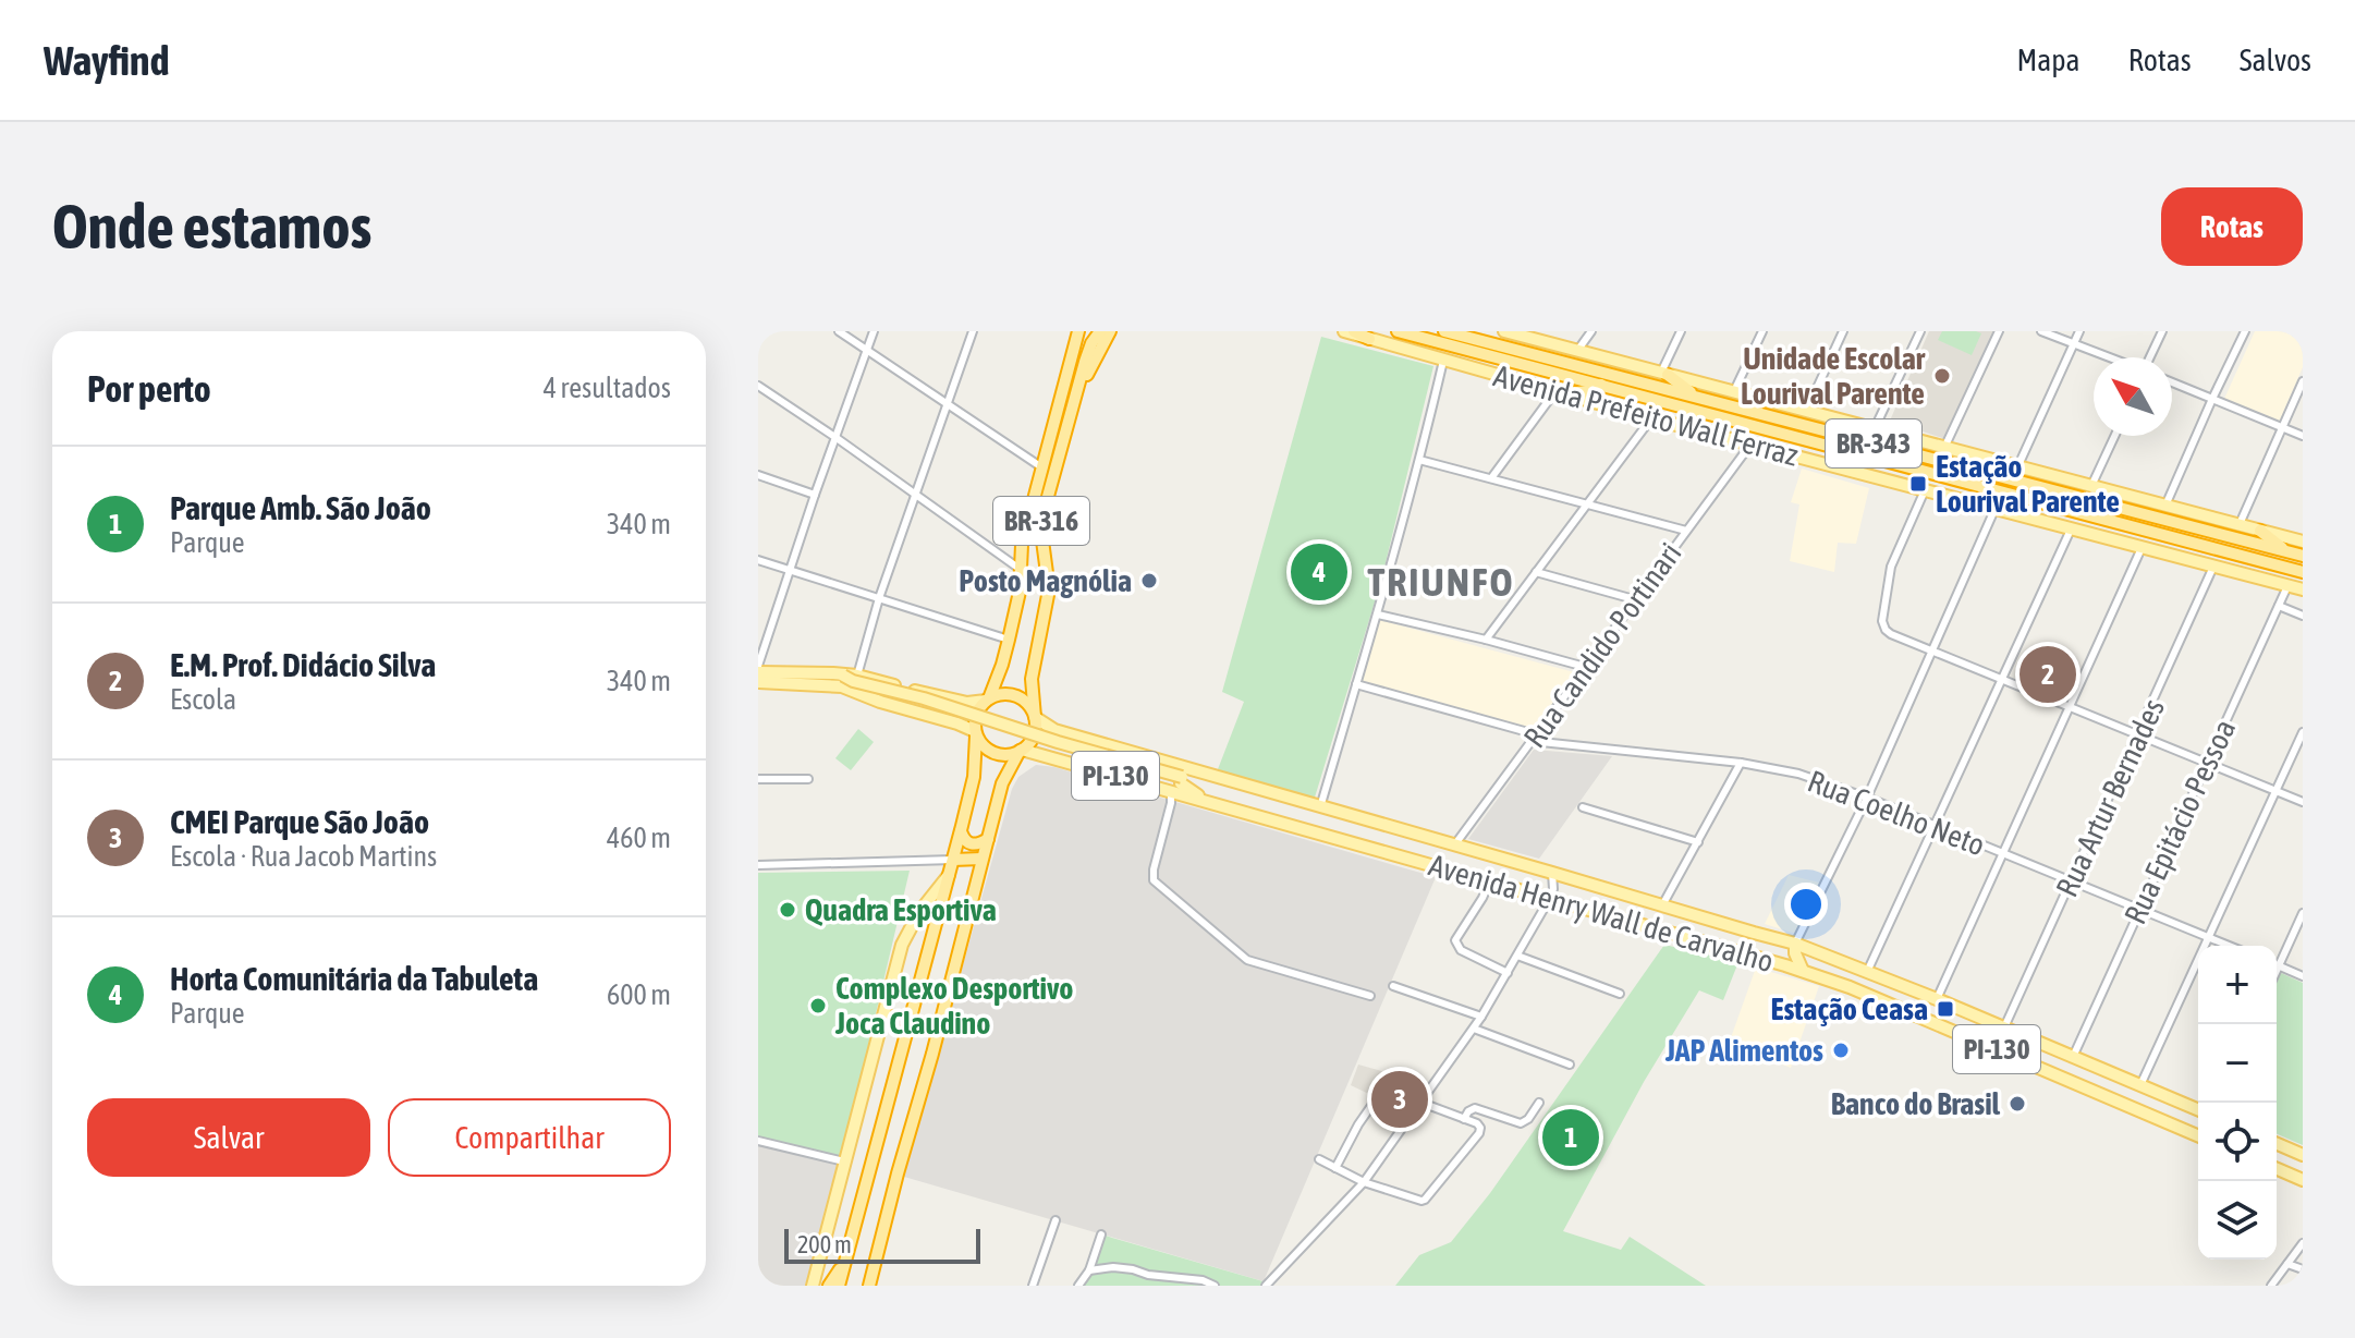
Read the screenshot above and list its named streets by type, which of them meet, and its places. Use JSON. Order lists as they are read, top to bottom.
{
  "streets": {
    "highway": [
      "Avenida Prefeito Wall Ferraz",
      "BR-343",
      "BR-316",
      "Avenida Henry Wall de Carvalho"
    ],
    "main road": ["PI-130"],
    "street": [
      "Rua Candido Portinari",
      "Rua Artur Bernades",
      "Rua Coelho Neto",
      "Rua Epitácio Pessoa"
    ]
  },
  "crossings": [
    ["Avenida Prefeito Wall Ferraz", "BR-343"],
    ["Avenida Prefeito Wall Ferraz", "Rua Candido Portinari"],
    ["Avenida Prefeito Wall Ferraz", "Rua Artur Bernades"],
    ["Avenida Prefeito Wall Ferraz", "Rua Epitácio Pessoa"],
    ["BR-316", "PI-130"],
    ["BR-316", "Avenida Henry Wall de Carvalho"],
    ["Rua Candido Portinari", "Rua Coelho Neto"],
    ["Rua Candido Portinari", "Avenida Henry Wall de Carvalho"],
    ["PI-130", "Avenida Henry Wall de Carvalho"],
    ["Rua Artur Bernades", "Rua Coelho Neto"],
    ["Rua Artur Bernades", "Avenida Henry Wall de Carvalho"],
    ["Rua Coelho Neto", "Rua Epitácio Pessoa"],
    ["Rua Epitácio Pessoa", "Avenida Henry Wall de Carvalho"]
  ],
  "districts": ["TRIUNFO"],
  "places": {
    "other": [
      "Unidade Escolar Lourival Parente",
      "Posto Magnólia",
      "Quadra Esportiva",
      "Complexo Desportivo Joca Claudino",
      "JAP Alimentos",
      "Banco do Brasil"
    ],
    "transit": ["Estação Lourival Parente", "Estação Ceasa"]
  },
  "scale_bar": "200 m",
  "north": "top left",
  "page": {
    "header": "Wayfind",
    "nav": ["Mapa", "Rotas", "Salvos"],
    "buttons": [
      "Rotas",
      ["Salvar", "Compartilhar"]
    ],
    "title": "Onde estamos",
    "heading": ["Por perto", "4 resultados"],
    "list": [
      {
        "mark": "1",
        "name": "Parque Amb. São João",
        "note": "Parque",
        "value": "340 m"
      },
      {
        "mark": "2",
        "name": "E.M. Prof. Didácio Silva",
        "note": "Escola",
        "value": "340 m"
      },
      {
        "mark": "3",
        "name": "CMEI Parque São João",
        "note": "Escola · Rua Jacob Martins",
        "value": "460 m"
      },
      {
        "mark": "4",
        "name": "Horta Comunitária da Tabuleta",
        "note": "Parque",
        "value": "600 m"
      }
    ],
    "pins": [
      "4",
      "2",
      "3",
      "1"
    ],
    "map_buttons": ["+", "−"],
    "scale": "200 m"
  }
}
